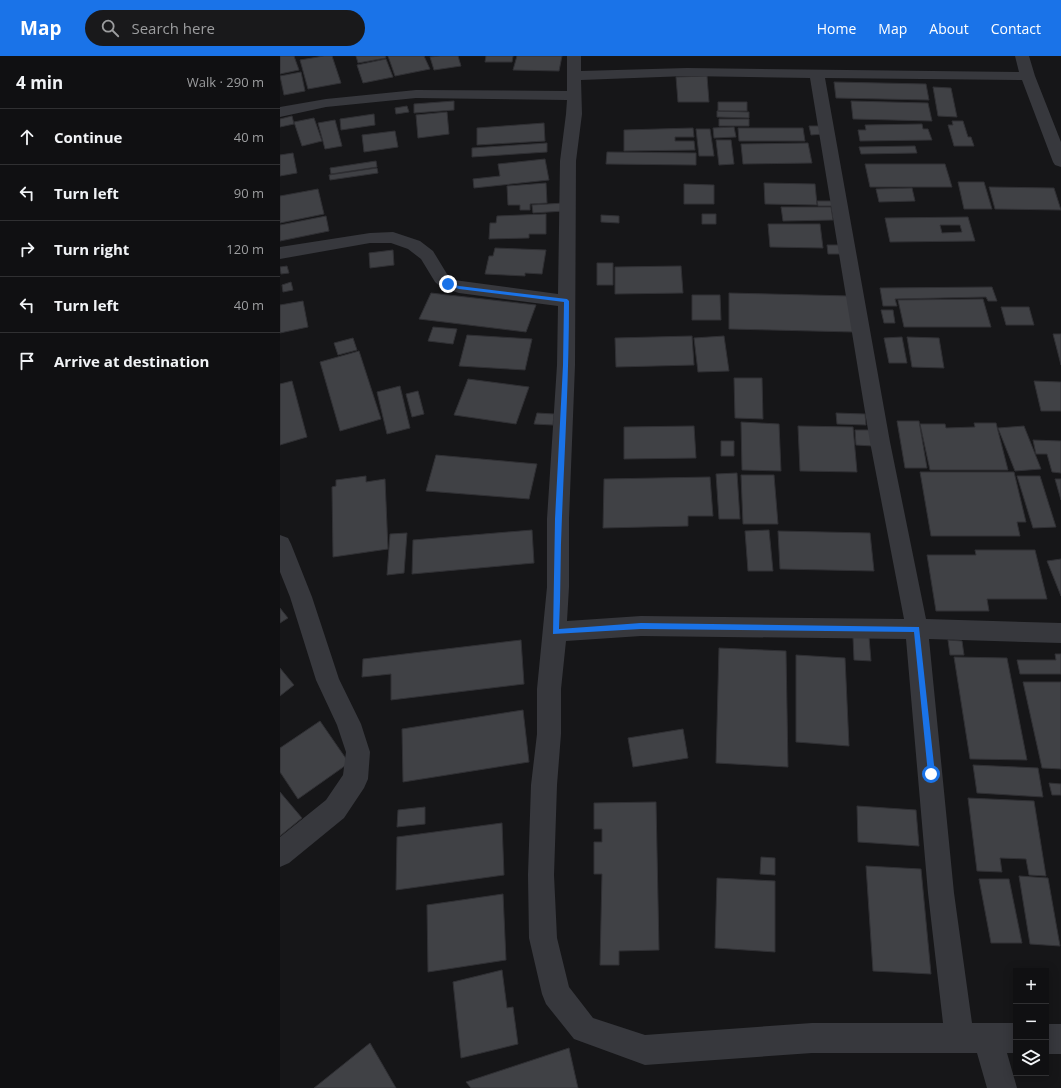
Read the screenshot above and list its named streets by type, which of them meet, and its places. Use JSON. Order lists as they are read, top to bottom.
{
  "page": {
    "header": "Map",
    "search": "Search here",
    "nav": [
      "Home",
      "Map",
      "About",
      "Contact"
    ],
    "heading": ["4 min", "Walk · 290 m"],
    "list": [
      ["Continue", "40 m"],
      ["Turn left", "90 m"],
      ["Turn right", "120 m"],
      ["Turn left", "40 m"],
      "Arrive at destination"
    ],
    "map_buttons": ["+", "−"]
  }
}
